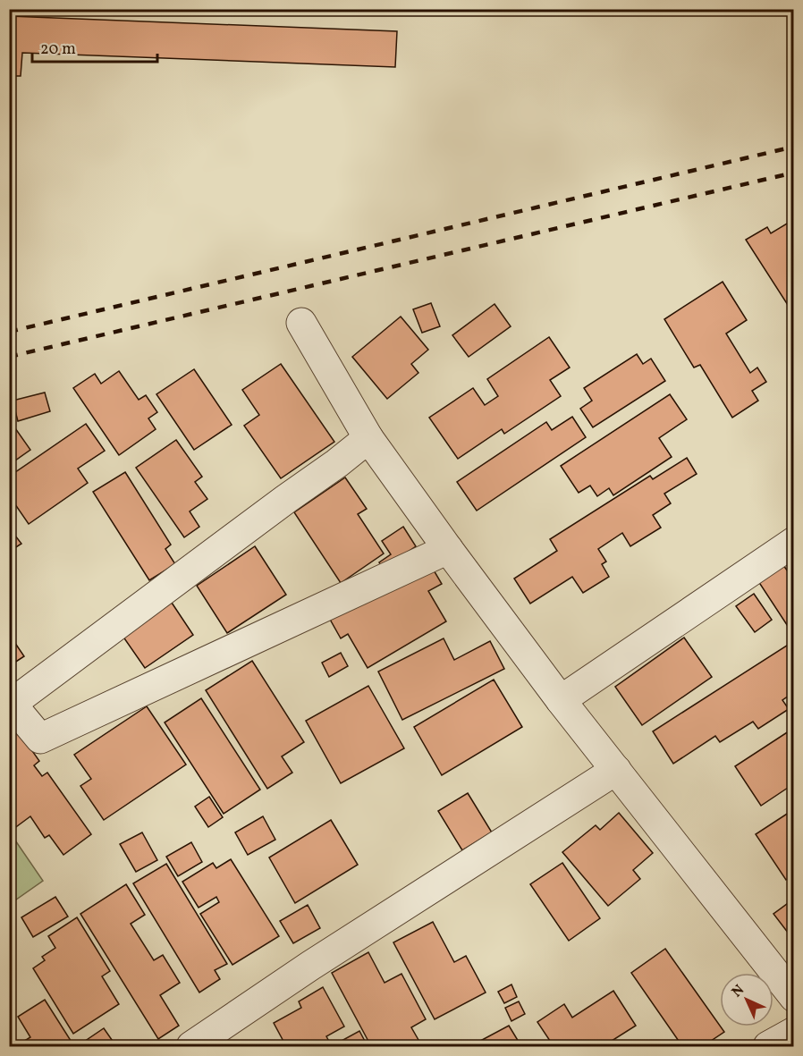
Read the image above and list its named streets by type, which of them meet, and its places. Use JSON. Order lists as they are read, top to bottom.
{
  "scale_bar": "20 m",
  "north": "top left"
}
